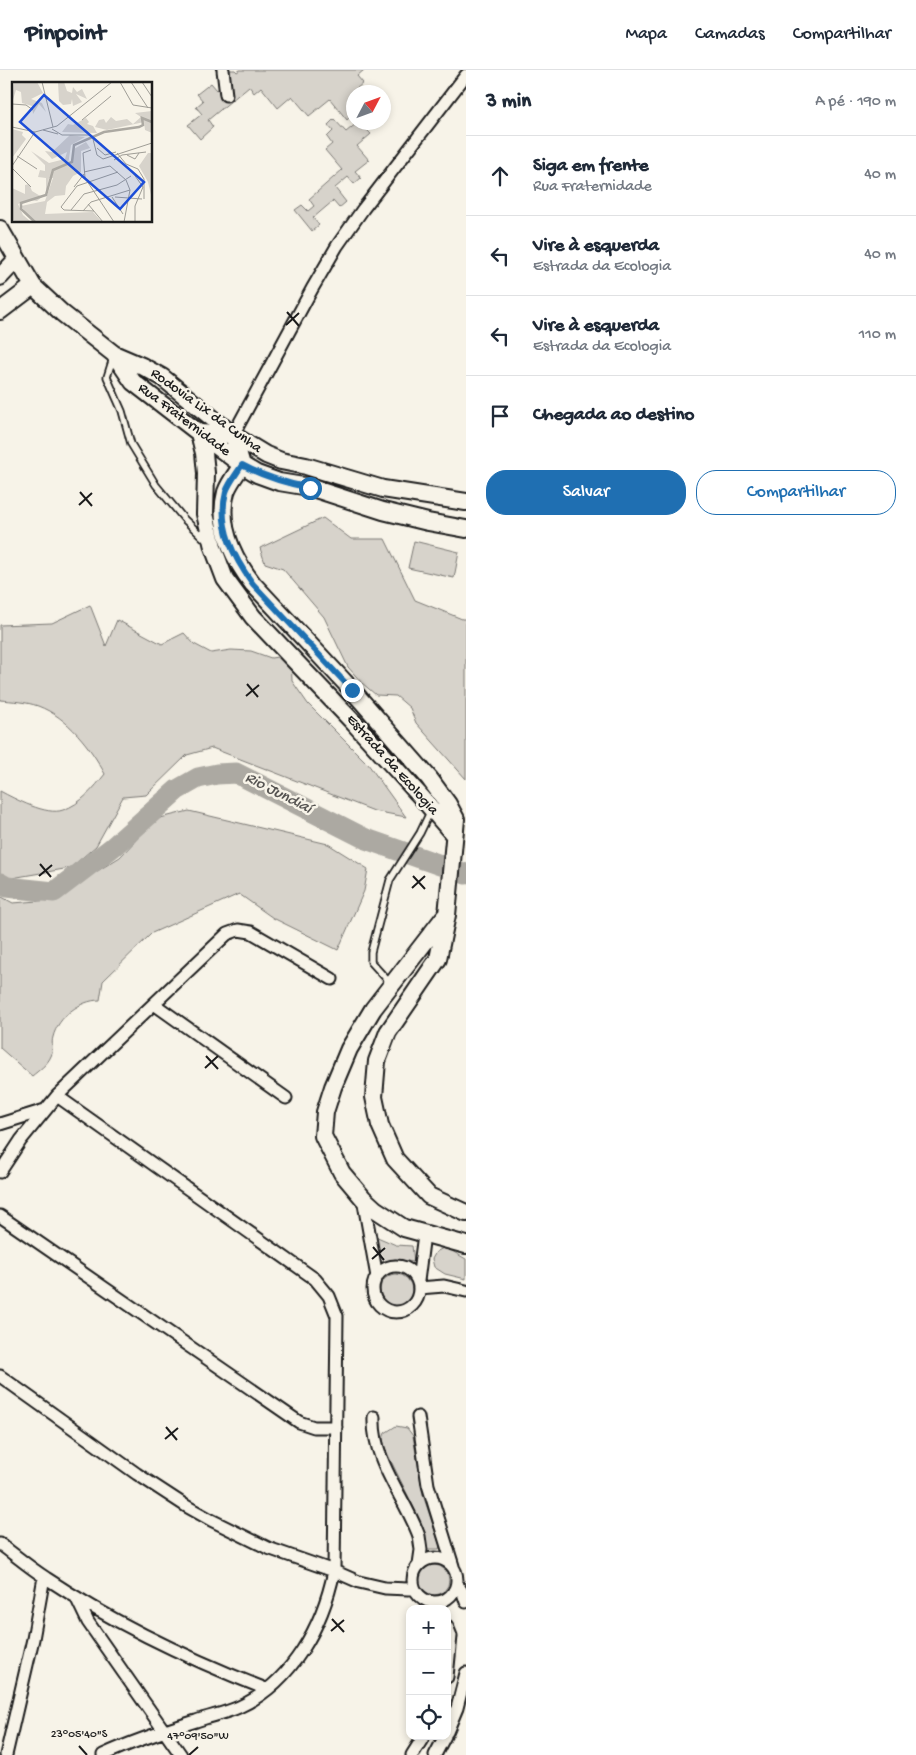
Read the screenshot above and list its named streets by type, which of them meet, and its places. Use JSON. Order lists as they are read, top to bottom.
{
  "streets": {
    "street": ["Rodovia Lix da Cunha", "Rua Fraternidade", "Estrada da Ecologia"]
  },
  "crossings": [
    ["Rodovia Lix da Cunha", "Rua Fraternidade"],
    ["Rua Fraternidade", "Estrada da Ecologia"]
  ],
  "water": ["Rio Jundiaí"],
  "north": "top right",
  "page": {
    "header": "Pinpoint",
    "nav": ["Mapa", "Camadas", "Compartilhar"],
    "heading": ["3 min", "A pé · 190 m"],
    "list": [
      ["Siga em frente", "Rua Fraternidade", "40 m"],
      ["Vire à esquerda", "Estrada da Ecologia", "40 m"],
      ["Vire à esquerda", "Estrada da Ecologia", "110 m"],
      "Chegada ao destino"
    ],
    "buttons": ["Salvar", "Compartilhar"],
    "map_buttons": ["+", "−"]
  },
  "coordinates": ["23°05'40\"S", "47°09'50\"W"]
}
